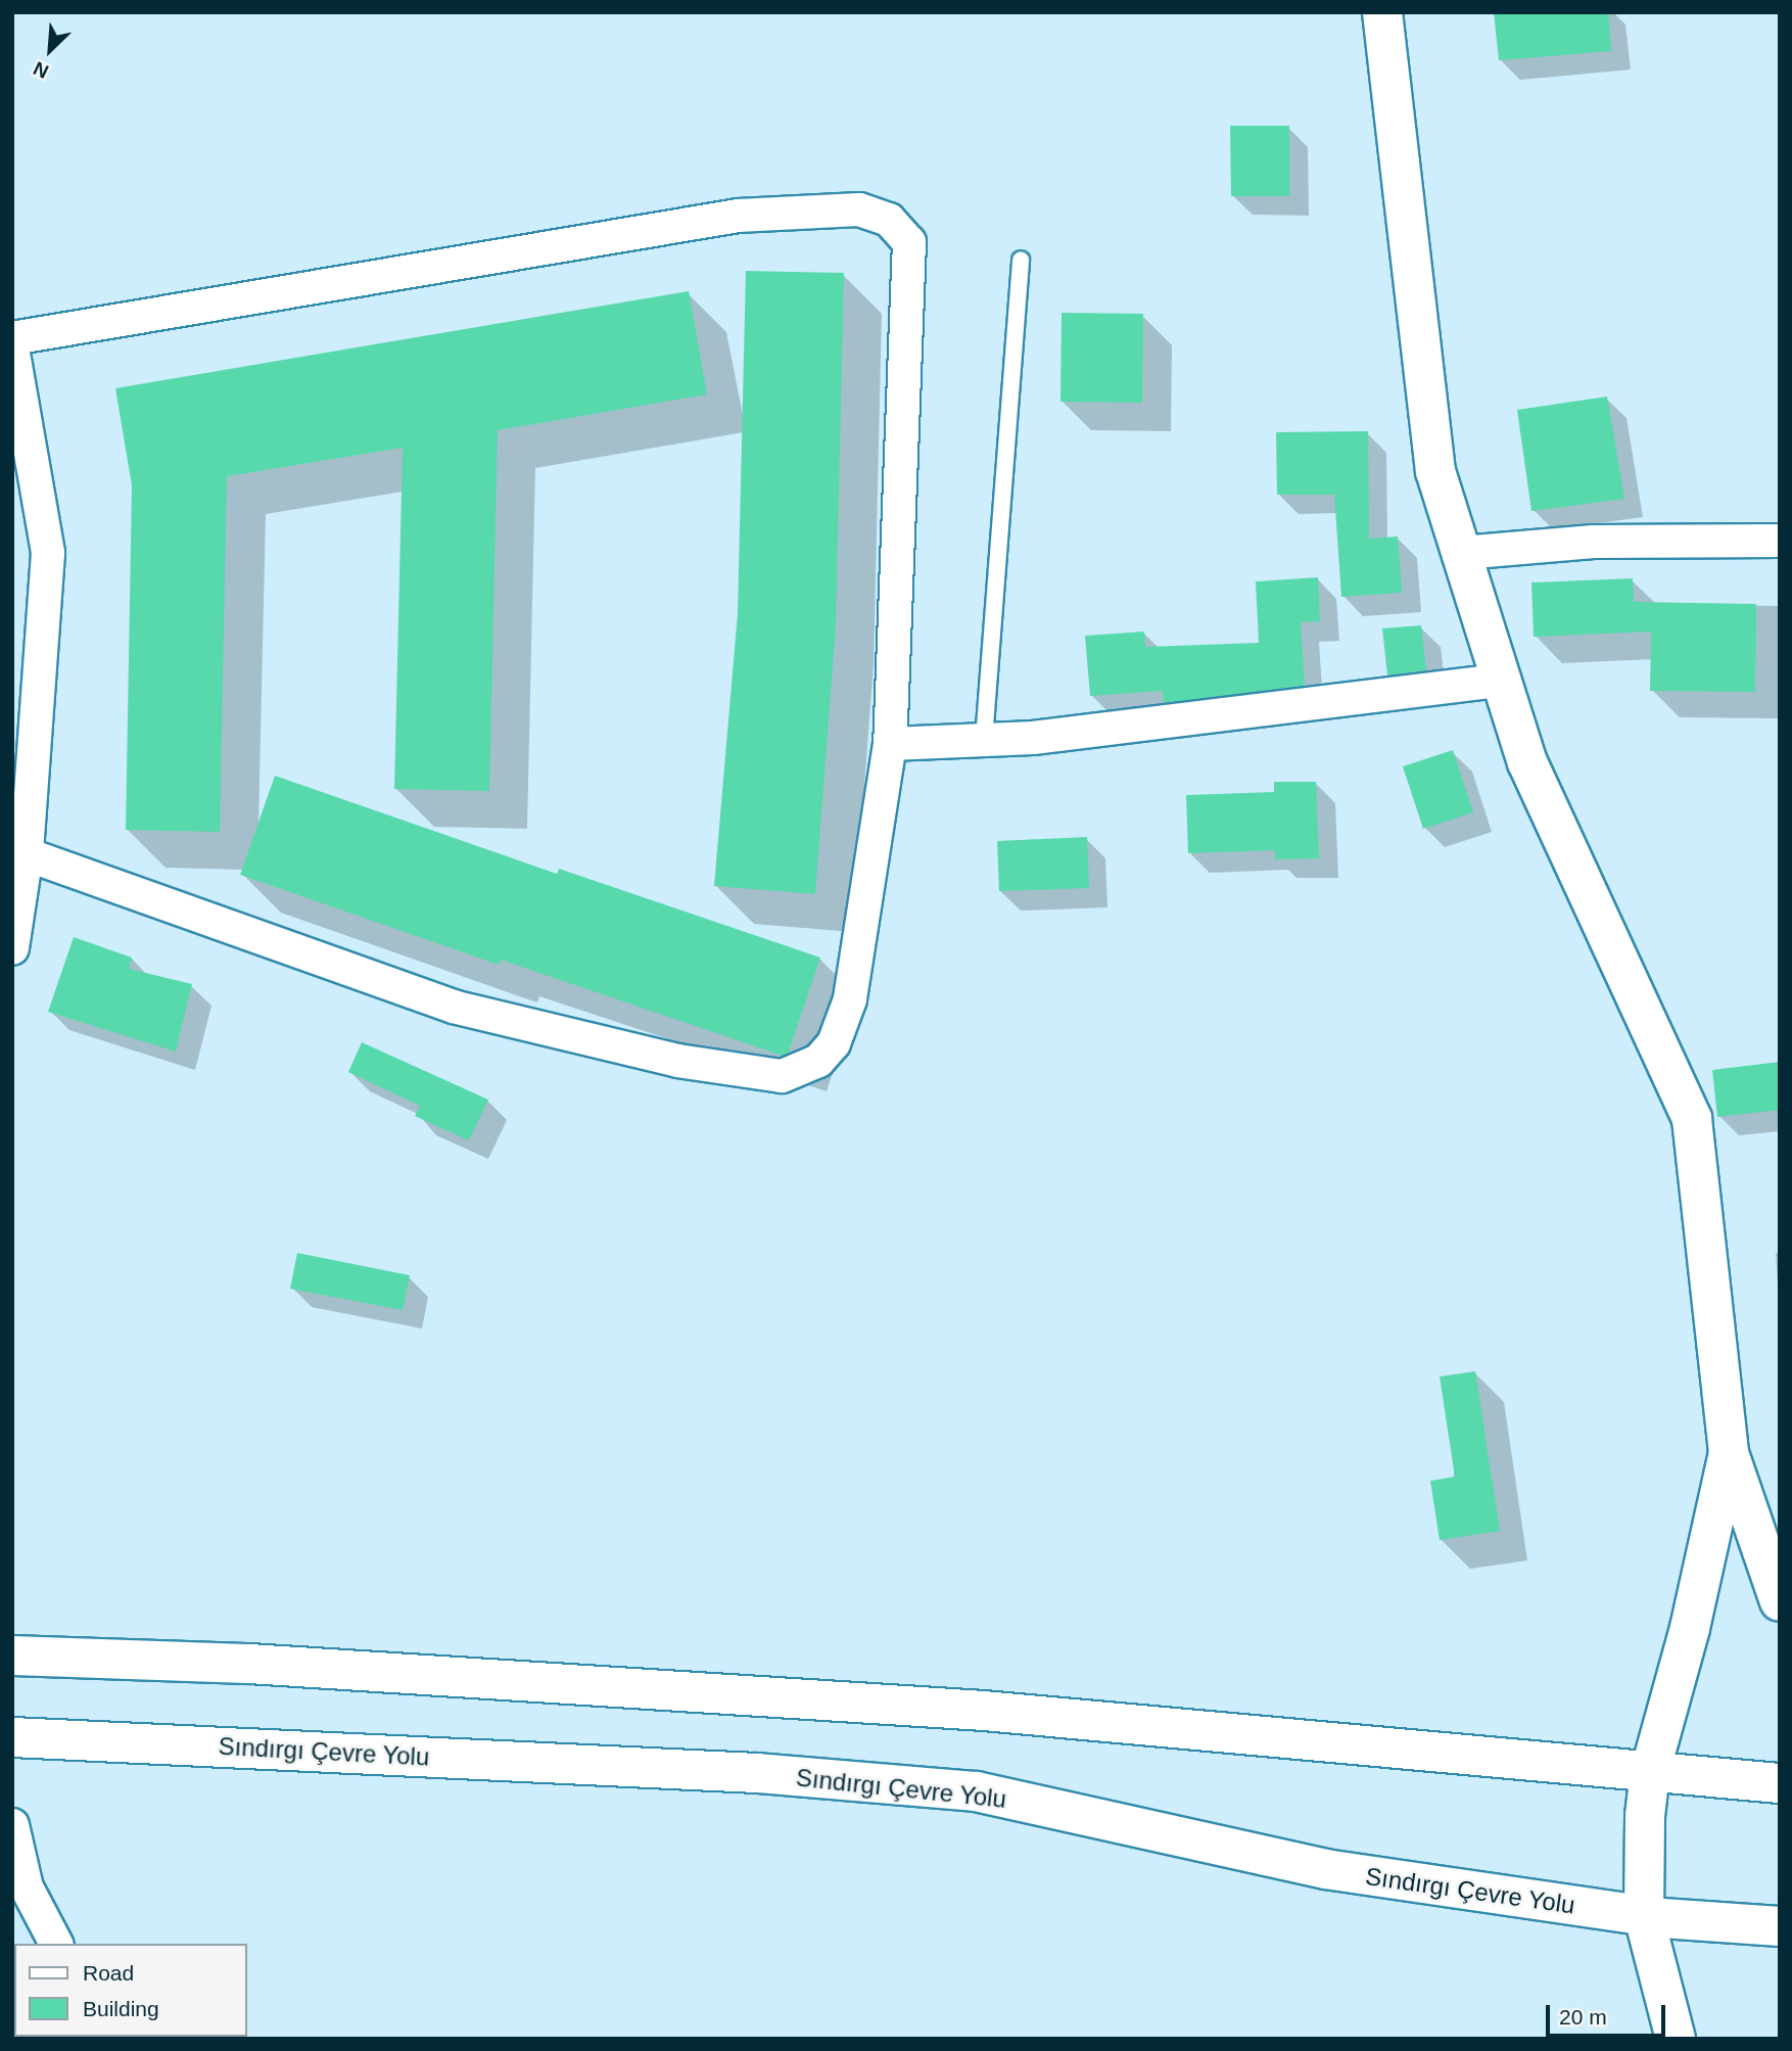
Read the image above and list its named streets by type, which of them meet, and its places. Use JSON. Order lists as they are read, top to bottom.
{
  "streets": {
    "main road": ["Sındırgı Çevre Yolu"]
  },
  "legend": ["Road", "Building"],
  "scale_bar": "20 m",
  "north": "bottom left"
}
